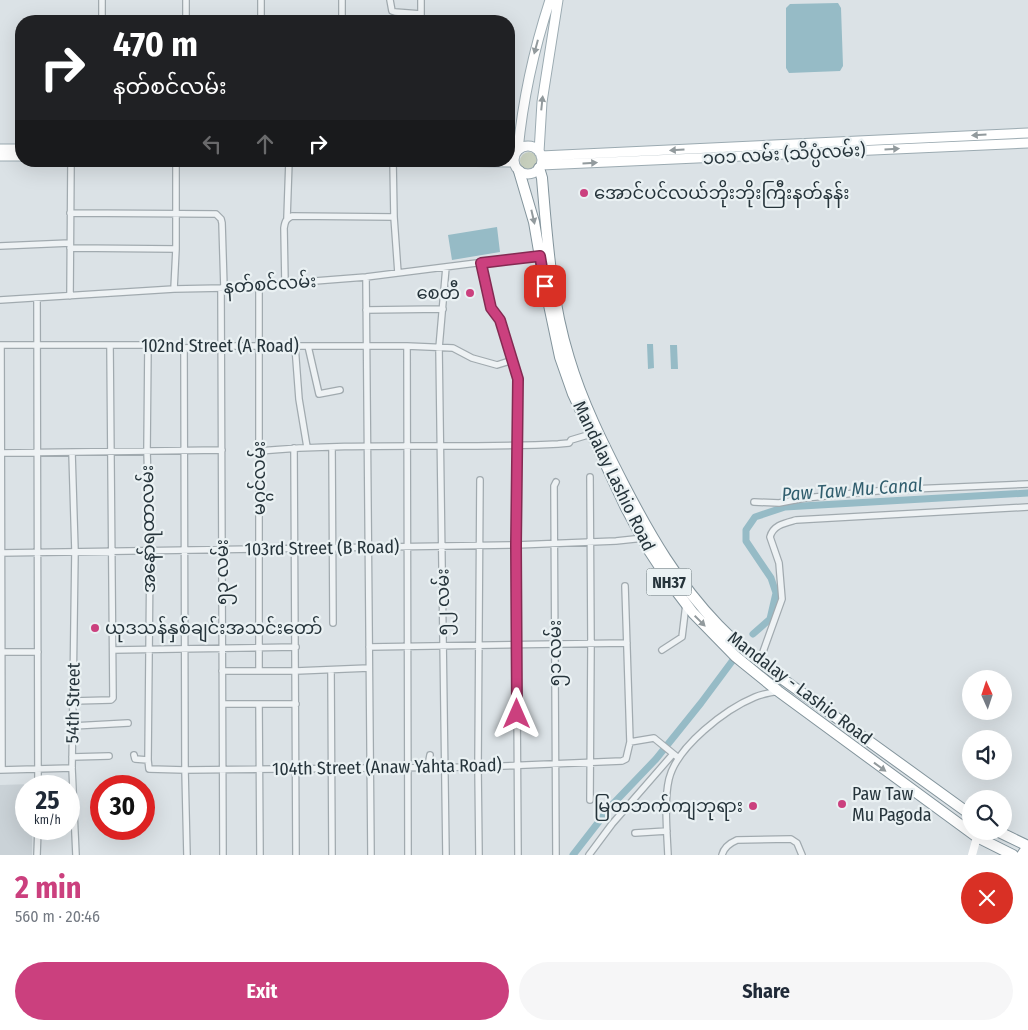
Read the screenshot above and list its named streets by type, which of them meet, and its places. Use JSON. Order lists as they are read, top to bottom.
{
  "streets": {
    "highway": ["Mandalay Lashio Road", "NH37", "Mandalay - Lashio Road"],
    "main road": ["၁၀၁ လမ်း (သိပ္ပံလမ်း)"],
    "street": [
      "နတ်စင်လမ်း",
      "102nd Street (A Road)",
      "မဂ္ဂင်လမ်း",
      "အနော်ရထာလမ်း",
      "103rd Street (B Road)",
      "၅၃ လမ်း",
      "၅၂ လမ်း",
      "၅၁ လမ်း",
      "54th Street",
      "104th Street (Anaw Yahta Road)"
    ]
  },
  "crossings": [
    ["၁၀၁ လမ်း (သိပ္ပံလမ်း)", "Mandalay - Lashio Road"],
    ["နတ်စင်လမ်း", "Mandalay Lashio Road"],
    ["နတ်စင်လမ်း", "မဂ္ဂင်လမ်း"],
    ["နတ်စင်လမ်း", "၅၃ လမ်း"],
    ["နတ်စင်လမ်း", "၅၂ လမ်း"],
    ["102nd Street (A Road)", "မဂ္ဂင်လမ်း"],
    ["102nd Street (A Road)", "အနော်ရထာလမ်း"],
    ["102nd Street (A Road)", "၅၃ လမ်း"],
    ["102nd Street (A Road)", "၅၂ လမ်း"],
    ["Mandalay Lashio Road", "103rd Street (B Road)"],
    ["Mandalay Lashio Road", "Mandalay - Lashio Road"],
    ["မဂ္ဂင်လမ်း", "103rd Street (B Road)"],
    ["အနော်ရထာလမ်း", "103rd Street (B Road)"],
    ["အနော်ရထာလမ်း", "104th Street (Anaw Yahta Road)"],
    ["103rd Street (B Road)", "၅၃ လမ်း"],
    ["103rd Street (B Road)", "၅၂ လမ်း"],
    ["103rd Street (B Road)", "၅၁ လမ်း"],
    ["103rd Street (B Road)", "Mandalay - Lashio Road"],
    ["103rd Street (B Road)", "54th Street"],
    ["၅၃ လမ်း", "104th Street (Anaw Yahta Road)"],
    ["၅၂ လမ်း", "104th Street (Anaw Yahta Road)"],
    ["၅၁ လမ်း", "104th Street (Anaw Yahta Road)"]
  ],
  "one_way": ["Mandalay Lashio Road"],
  "water": ["Paw Taw Mu Canal"],
  "places": [
    "အောင်ပင်လယ်ဘိုးဘိုးကြီးနတ်နန်း",
    "စေတီ",
    "ယုဒသန်နှစ်ချင်းအသင်းတော်",
    "Paw Taw Mu Pagoda",
    "မြတဘက်ကျဘုရား"
  ],
  "north": "top",
  "page": {
    "turn": ["470 m", "နတ်စင်လမ်း"],
    "speed": "25 km/h",
    "limit": "30",
    "heading": ["2 min", "560 m · 20:46"],
    "buttons": ["Exit", "Share"]
  }
}
